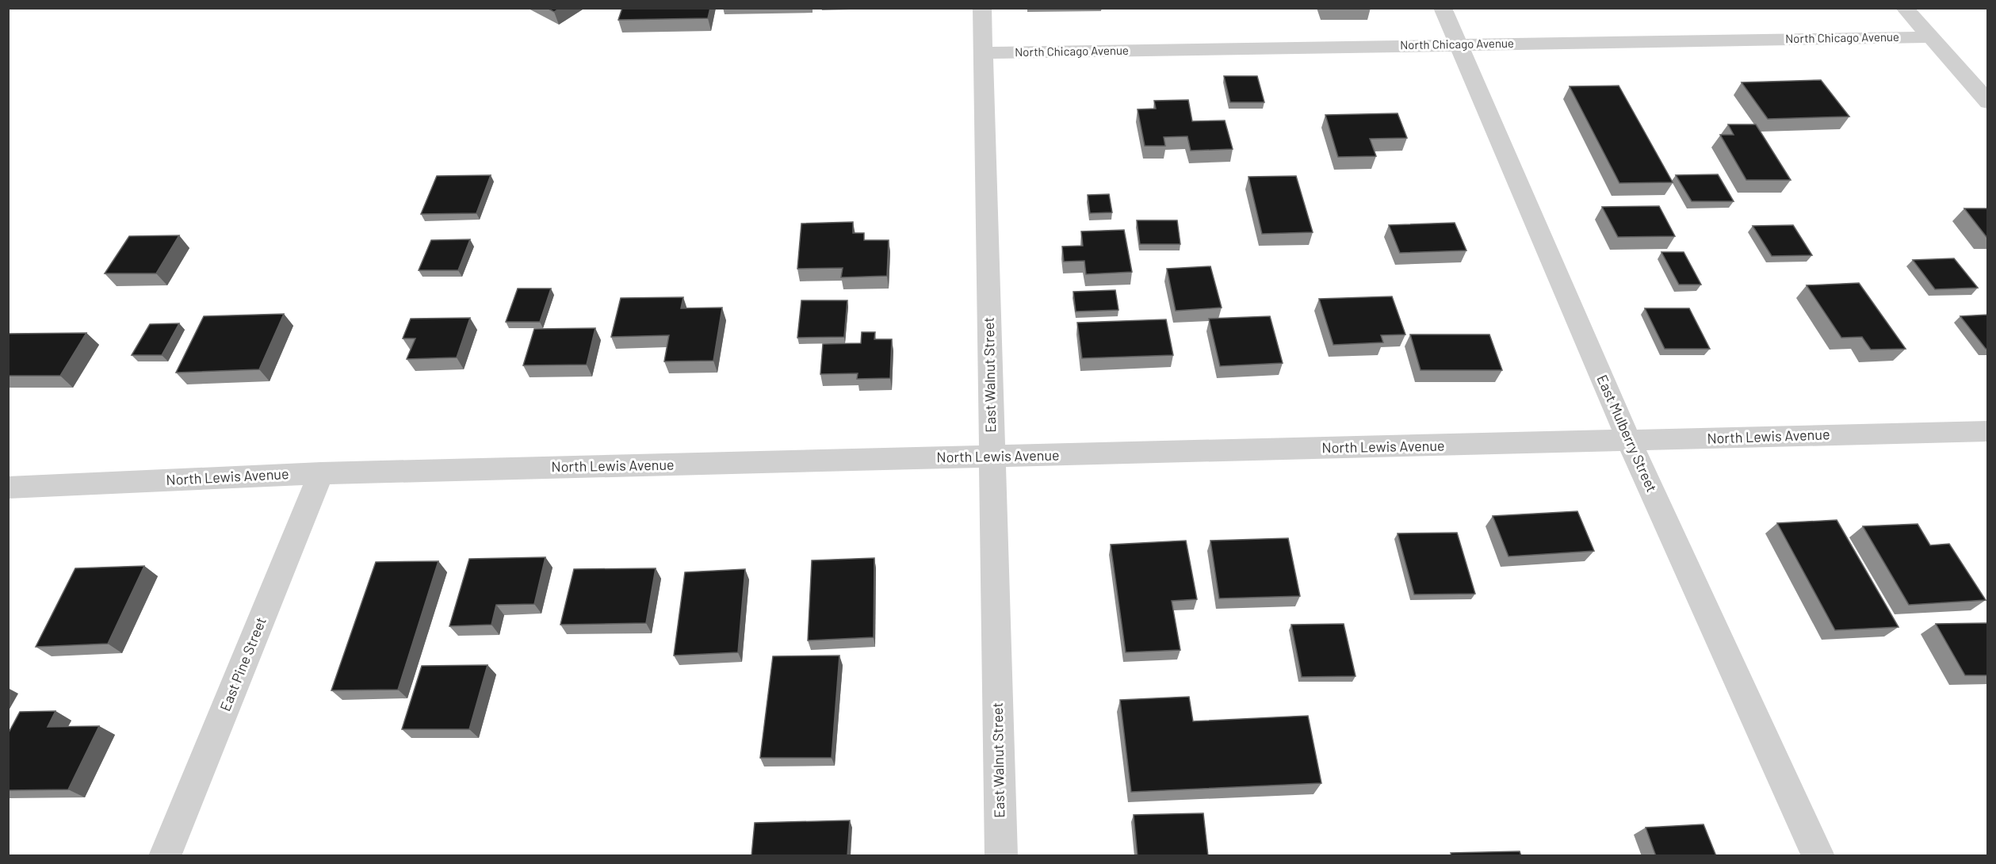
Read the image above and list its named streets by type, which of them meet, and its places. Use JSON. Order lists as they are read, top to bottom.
{
  "streets": {
    "street": [
      "North Chicago Avenue",
      "East Walnut Street",
      "East Mulberry Street",
      "North Lewis Avenue",
      "East Pine Street"
    ]
  },
  "crossings": [
    ["North Chicago Avenue", "East Walnut Street"],
    ["North Chicago Avenue", "East Mulberry Street"],
    ["East Walnut Street", "North Lewis Avenue"],
    ["East Mulberry Street", "North Lewis Avenue"],
    ["North Lewis Avenue", "East Pine Street"]
  ]
}
